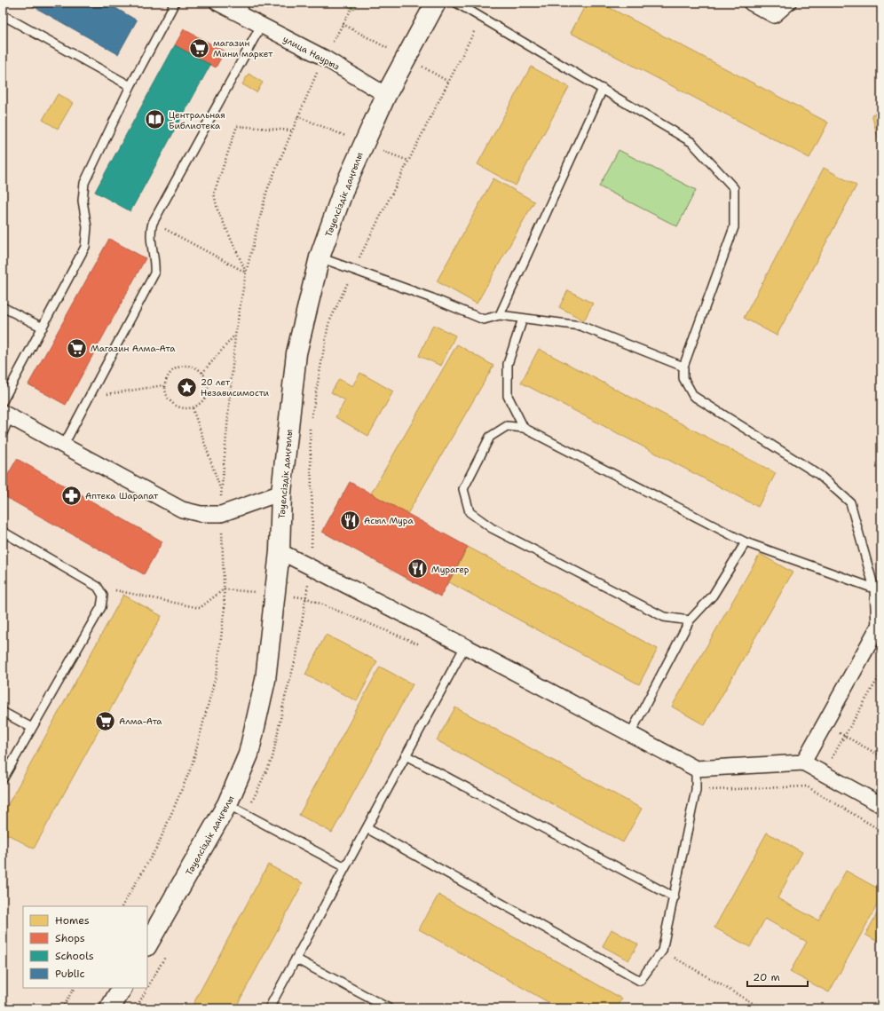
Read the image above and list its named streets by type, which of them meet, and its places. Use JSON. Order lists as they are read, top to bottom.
{
  "streets": {
    "street": ["улица Наурыз", "Тәуелсіздік даңғылы"]
  },
  "crossings": [
    ["улица Наурыз", "Тәуелсіздік даңғылы"]
  ],
  "places": {
    "supermarket": ["магазин Мини маркет", "Магазин Алма-Ата", "Алма-Ата"],
    "library": ["Центральная Библиотека"],
    "place": ["20 лет Независимости"],
    "pharmacy": ["Аптека Шарапат"],
    "restaurant": ["Асыл Мура", "Мурагер"]
  },
  "legend": [
    "Homes",
    "Shops",
    "Schools",
    "Public"
  ],
  "scale_bar": "20 m"
}
